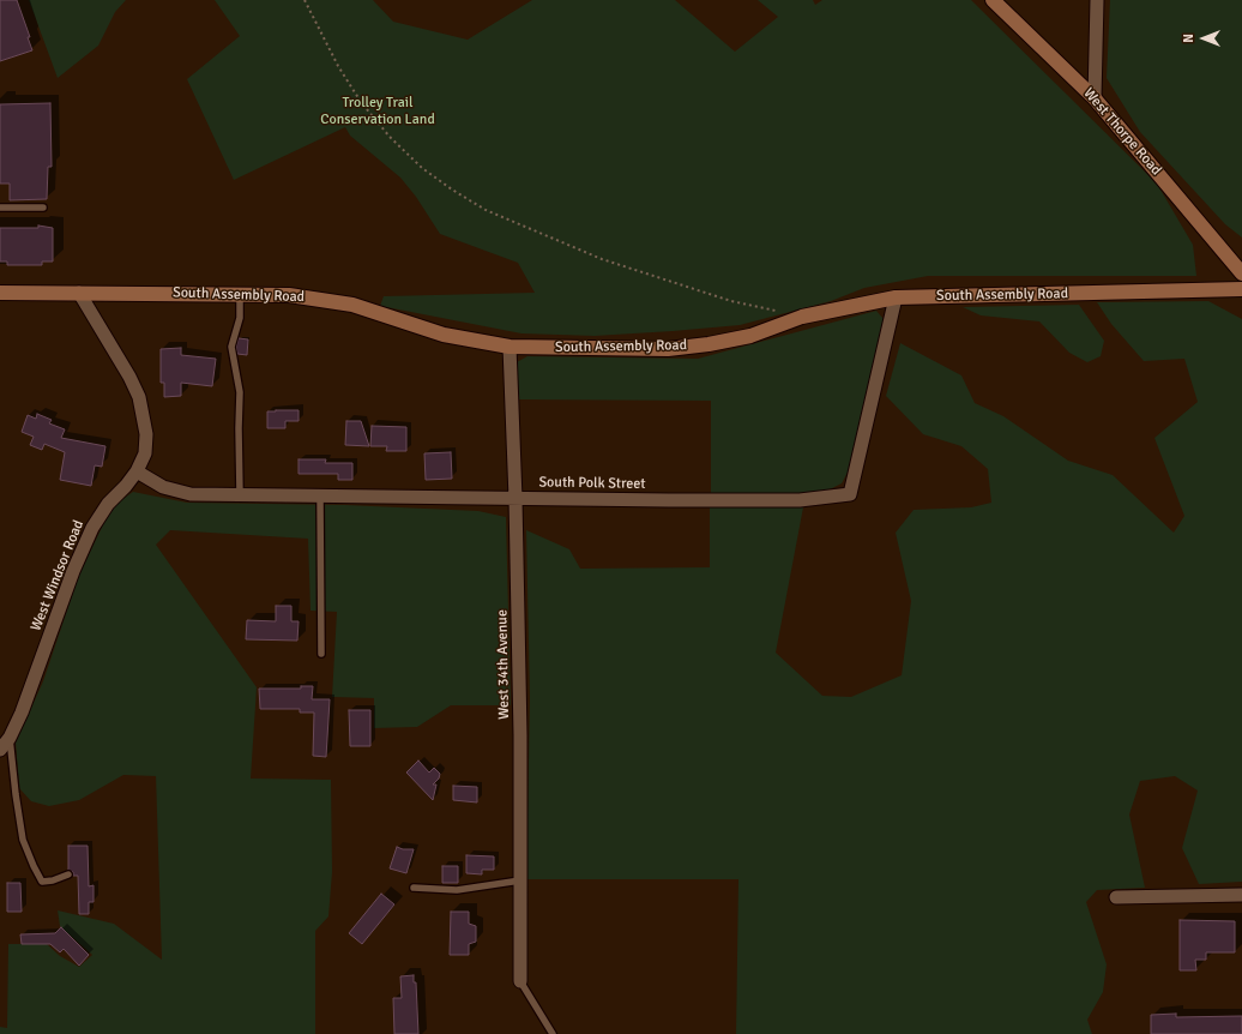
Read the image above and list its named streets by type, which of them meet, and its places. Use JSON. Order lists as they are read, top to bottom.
{
  "streets": {
    "street": [
      "West Thorpe Road",
      "South Assembly Road",
      "South Polk Street",
      "West Windsor Road",
      "West 34th Avenue"
    ]
  },
  "crossings": [
    ["South Assembly Road", "South Polk Street"],
    ["South Assembly Road", "West Windsor Road"],
    ["South Assembly Road", "West 34th Avenue"],
    ["South Polk Street", "West Windsor Road"],
    ["South Polk Street", "West 34th Avenue"]
  ],
  "parks": ["Trolley Trail Conservation Land"],
  "north": "left"
}
